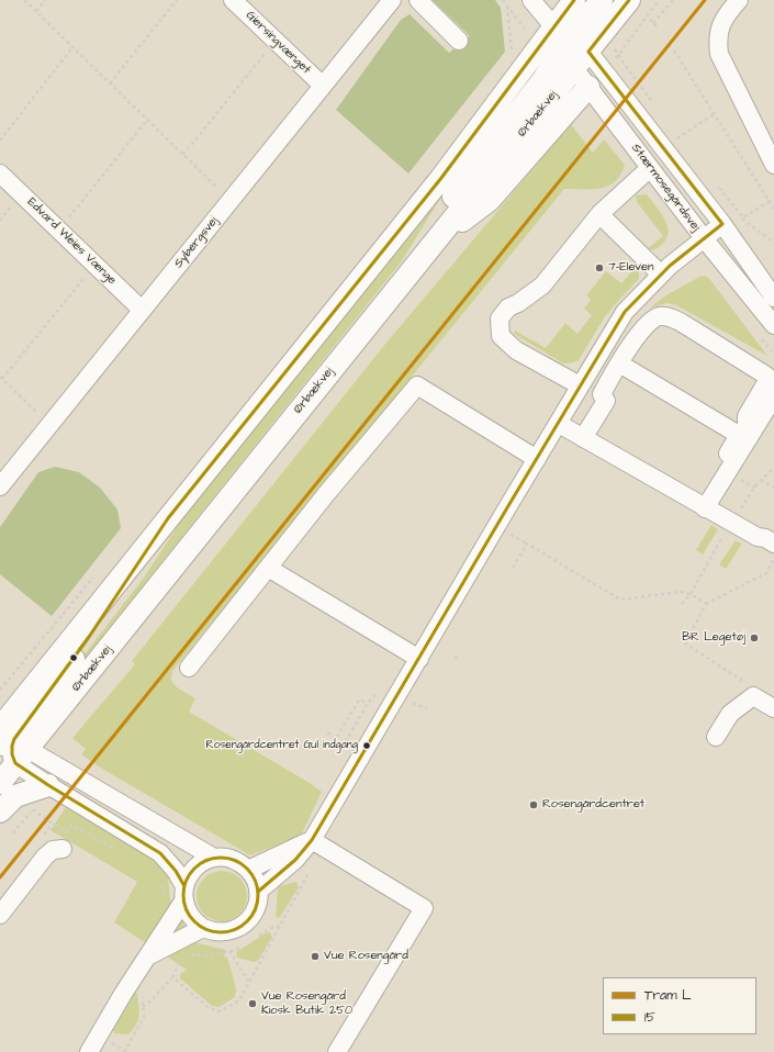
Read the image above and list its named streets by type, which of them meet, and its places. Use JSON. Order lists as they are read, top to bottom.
{
  "streets": {
    "main road": ["Ørbækvej"],
    "street": [
      "Giersingvænget",
      "Stærmosegårdsvej",
      "Edvard Weies Vænge",
      "Sybergsvej"
    ]
  },
  "crossings": [
    ["Giersingvænget", "Sybergsvej"],
    ["Ørbækvej", "Stærmosegårdsvej"],
    ["Edvard Weies Vænge", "Sybergsvej"]
  ],
  "places": [
    "7-Eleven",
    "BR Legetøj",
    "Rosengårdcentret Gul indgang",
    "Rosengårdcentret",
    "Vue Rosengård",
    "Vue Rosengård Kiosk Butik 250"
  ],
  "lines": ["tram line L", "transit line 15"],
  "legend": ["Tram L", "15"]
}
